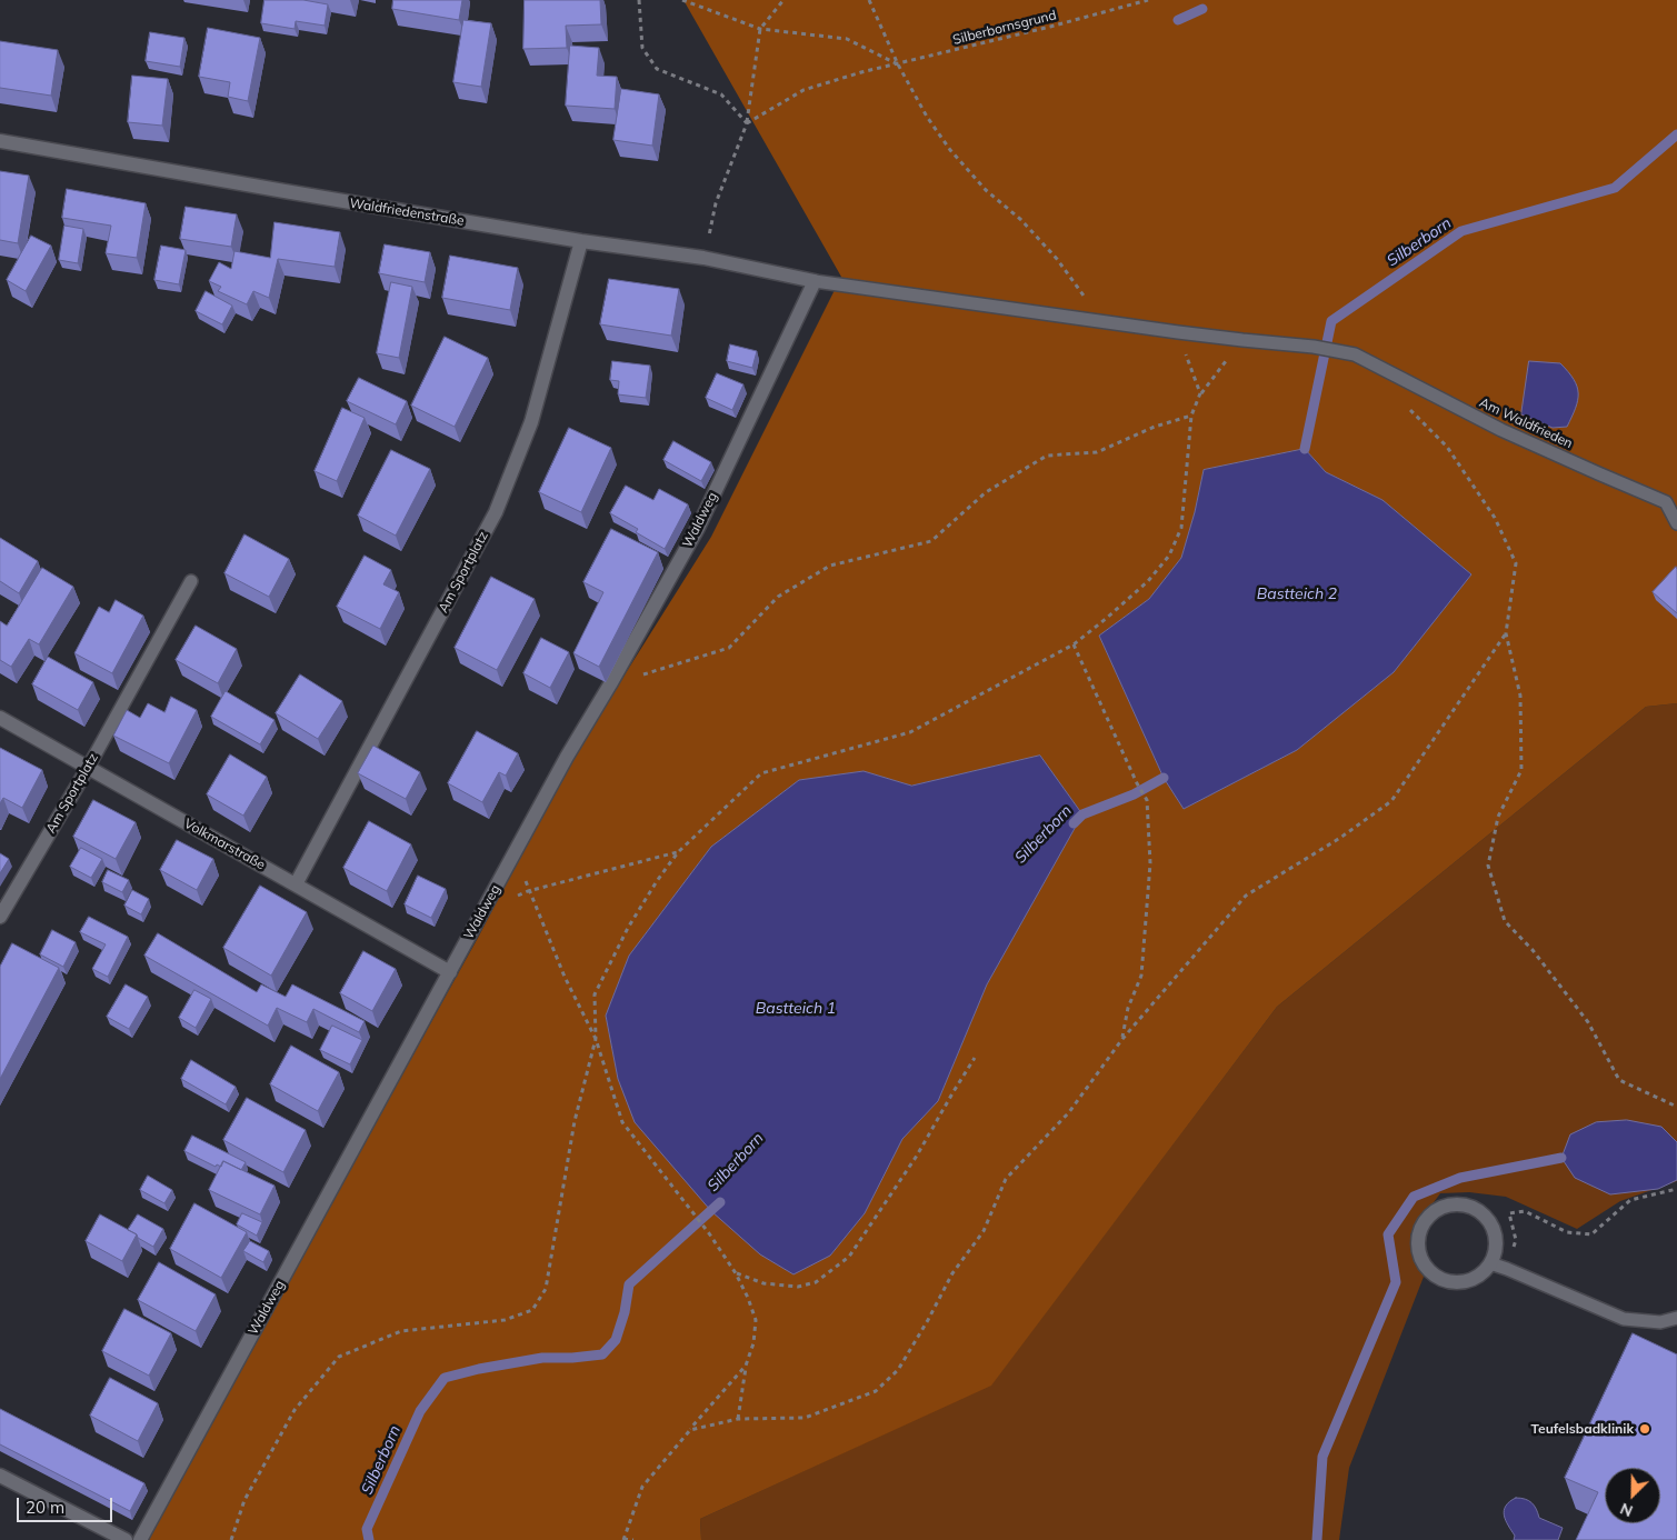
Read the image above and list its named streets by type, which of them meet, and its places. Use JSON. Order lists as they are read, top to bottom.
{
  "streets": {
    "street": [
      "Waldfriedenstraße",
      "Waldweg",
      "Am Sportplatz",
      "Volkmarstraße"
    ],
    "lane": ["Am Waldfrieden"],
    "path": ["Silberbornsgrund"]
  },
  "crossings": [
    ["Waldfriedenstraße", "Am Waldfrieden"],
    ["Waldfriedenstraße", "Waldweg"],
    ["Waldfriedenstraße", "Am Sportplatz"],
    ["Am Waldfrieden", "Waldweg"],
    ["Waldweg", "Volkmarstraße"],
    ["Am Sportplatz", "Volkmarstraße"]
  ],
  "water": ["Silberborn", "Bastteich 2", "Bastteich 1"],
  "places": ["Teufelsbadklinik"],
  "scale_bar": "20 m",
  "north": "bottom left"
}
